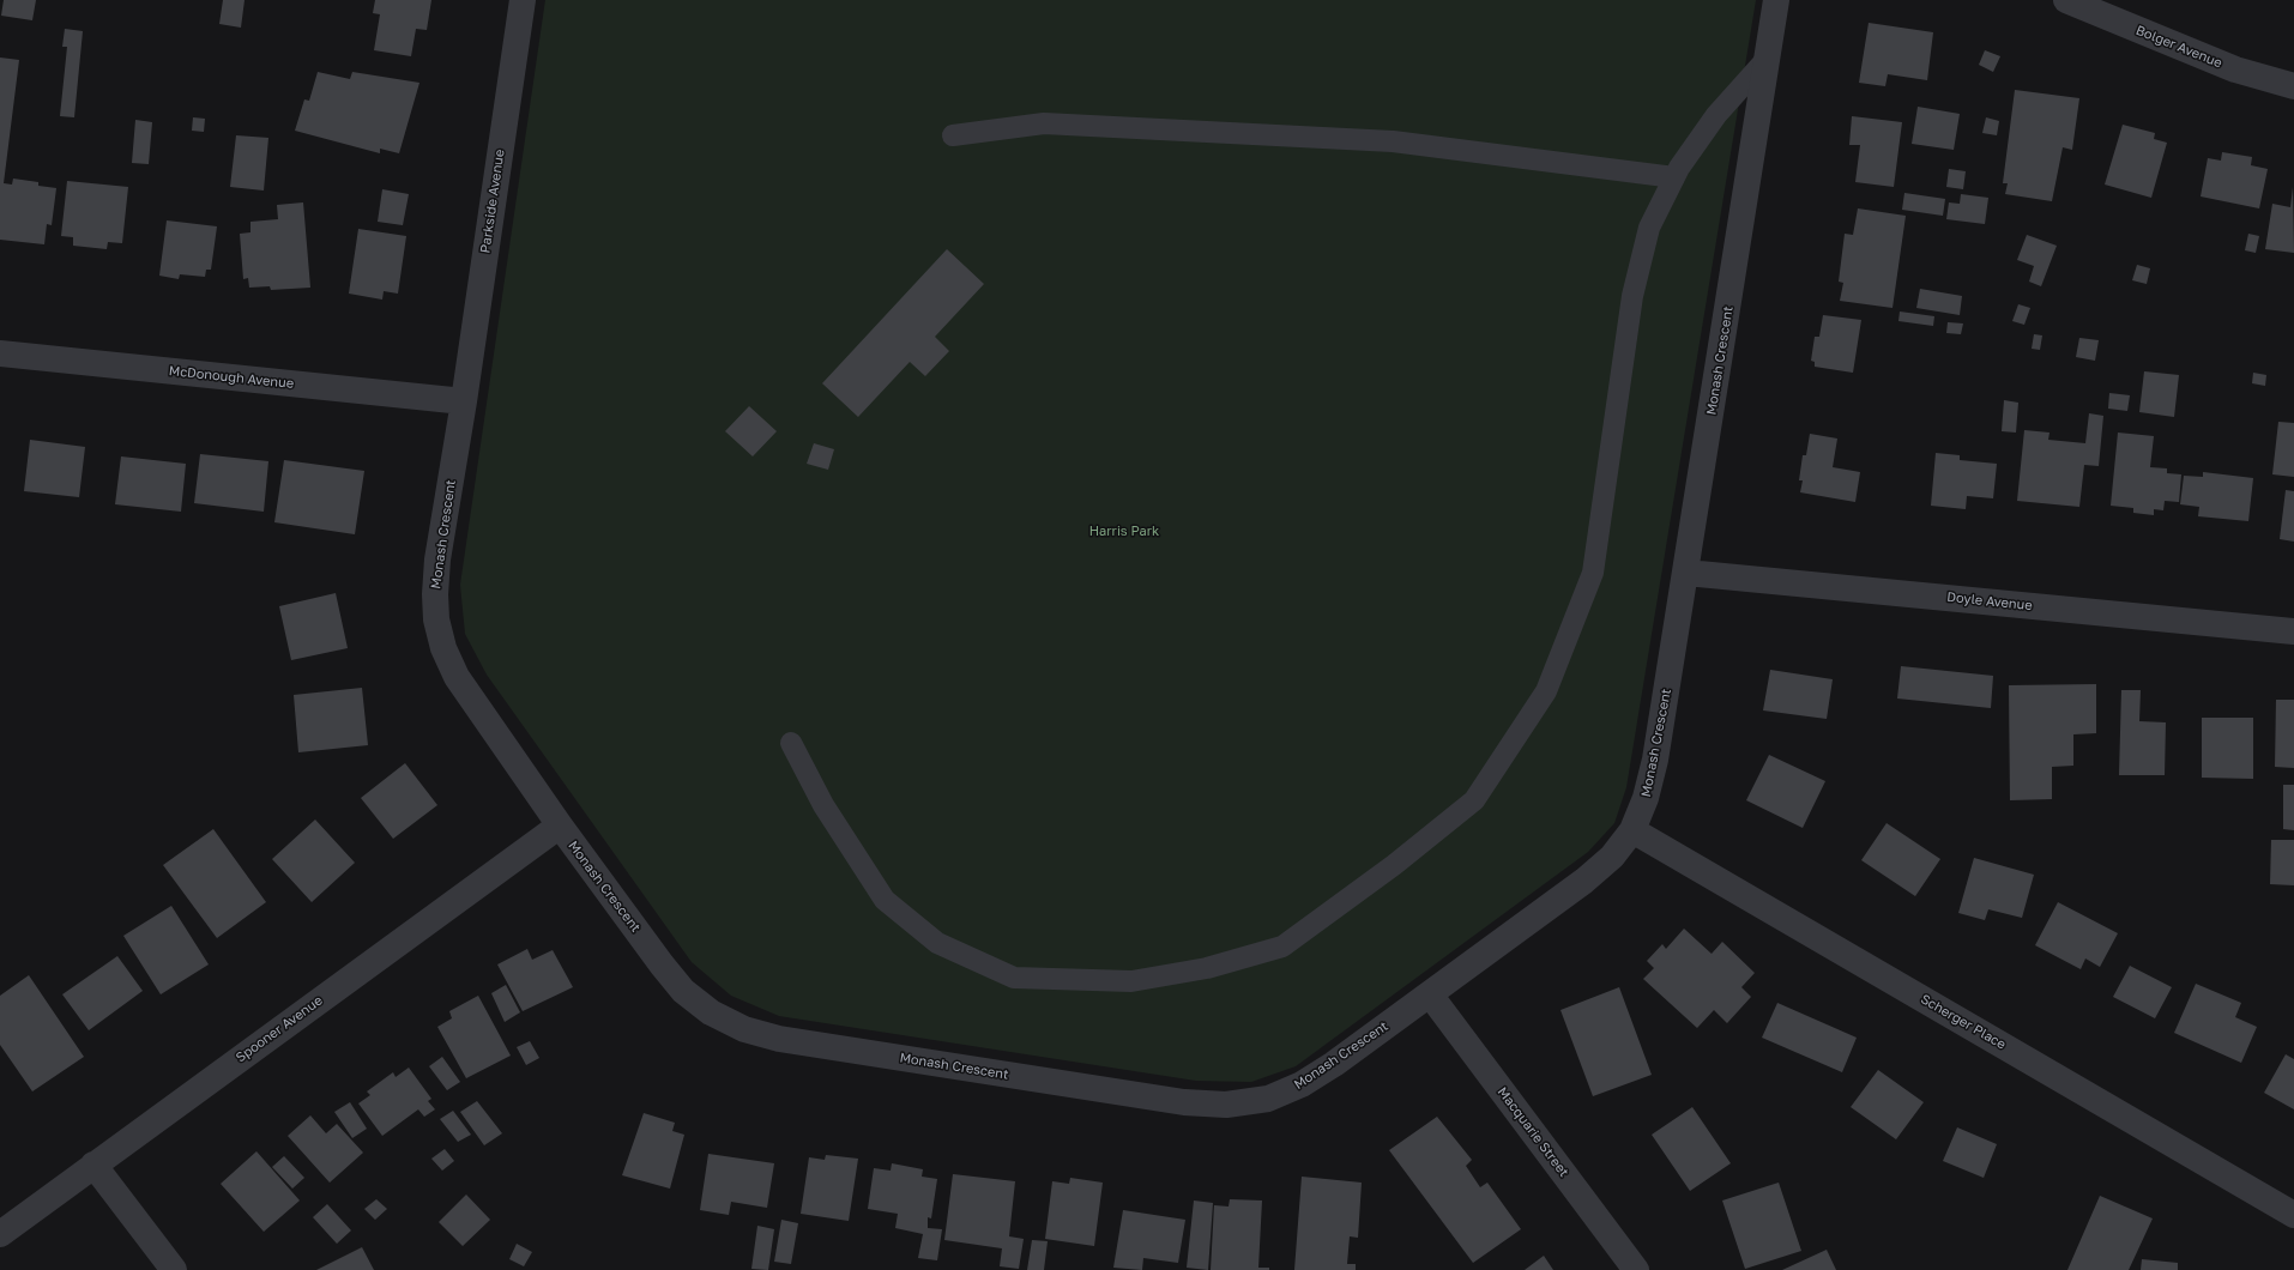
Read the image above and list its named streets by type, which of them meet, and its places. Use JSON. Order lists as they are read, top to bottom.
{
  "streets": {
    "street": [
      "Bolger Avenue",
      "Parkside Avenue",
      "Monash Crescent",
      "McDonough Avenue",
      "Doyle Avenue",
      "Scherger Place",
      "Spooner Avenue",
      "Macquarie Street"
    ]
  },
  "crossings": [
    ["Parkside Avenue", "Monash Crescent"],
    ["Parkside Avenue", "McDonough Avenue"],
    ["Monash Crescent", "McDonough Avenue"],
    ["Monash Crescent", "Doyle Avenue"],
    ["Monash Crescent", "Scherger Place"],
    ["Monash Crescent", "Spooner Avenue"],
    ["Monash Crescent", "Macquarie Street"]
  ],
  "parks": ["Harris Park"]
}
